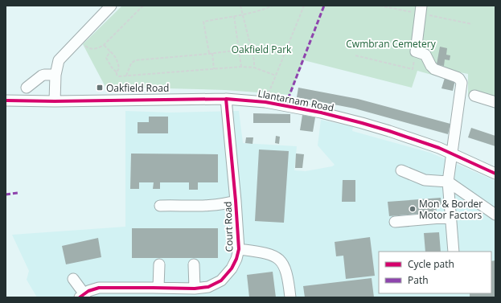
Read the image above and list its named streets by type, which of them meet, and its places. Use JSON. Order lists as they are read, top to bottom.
{
  "streets": {
    "street": ["Llantarnam Road", "Court Road"]
  },
  "crossings": [
    ["Llantarnam Road", "Court Road"]
  ],
  "parks": ["Cwmbran Cemetery", "Oakfield Park"],
  "places": {
    "transit": ["Oakfield Road"],
    "other": ["Mon & Border Motor Factors"]
  },
  "legend": ["Cycle path", "Path"]
}
